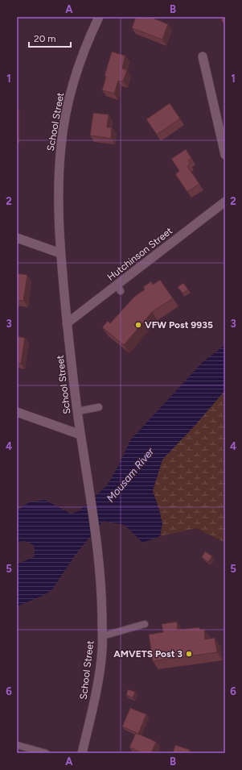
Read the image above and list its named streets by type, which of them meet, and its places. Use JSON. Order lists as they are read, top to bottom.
{
  "streets": {
    "street": ["School Street", "Hutchinson Street"]
  },
  "crossings": [
    ["School Street", "Hutchinson Street"]
  ],
  "water": ["Mousam River"],
  "places": ["VFW Post 9935", "AMVETS Post 3"],
  "scale_bar": "20 m",
  "grid": {
    "columns": ["A", "B"],
    "rows": [
      "1",
      "2",
      "3",
      "4",
      "5",
      "6"
    ]
  }
}
